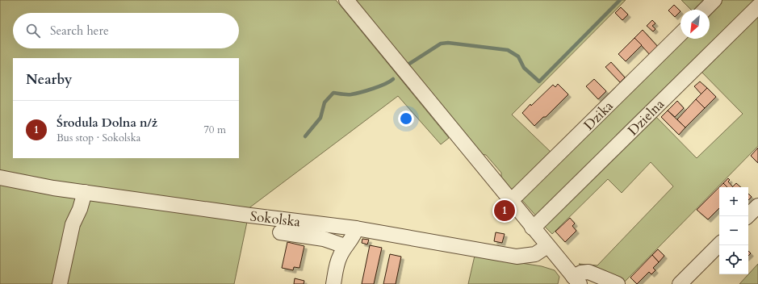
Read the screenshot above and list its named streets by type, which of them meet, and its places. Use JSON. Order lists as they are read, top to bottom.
{
  "streets": {
    "street": ["Dzika", "Dzielna", "Sokolska"]
  },
  "north": "bottom left",
  "page": {
    "search": "Search here",
    "heading": "Nearby",
    "list": [
      {
        "mark": "1",
        "name": "Środula Dolna n/ż",
        "note": "Bus stop · Sokolska",
        "value": "70 m"
      }
    ],
    "map_buttons": ["+", "−"],
    "pins": "1"
  }
}
